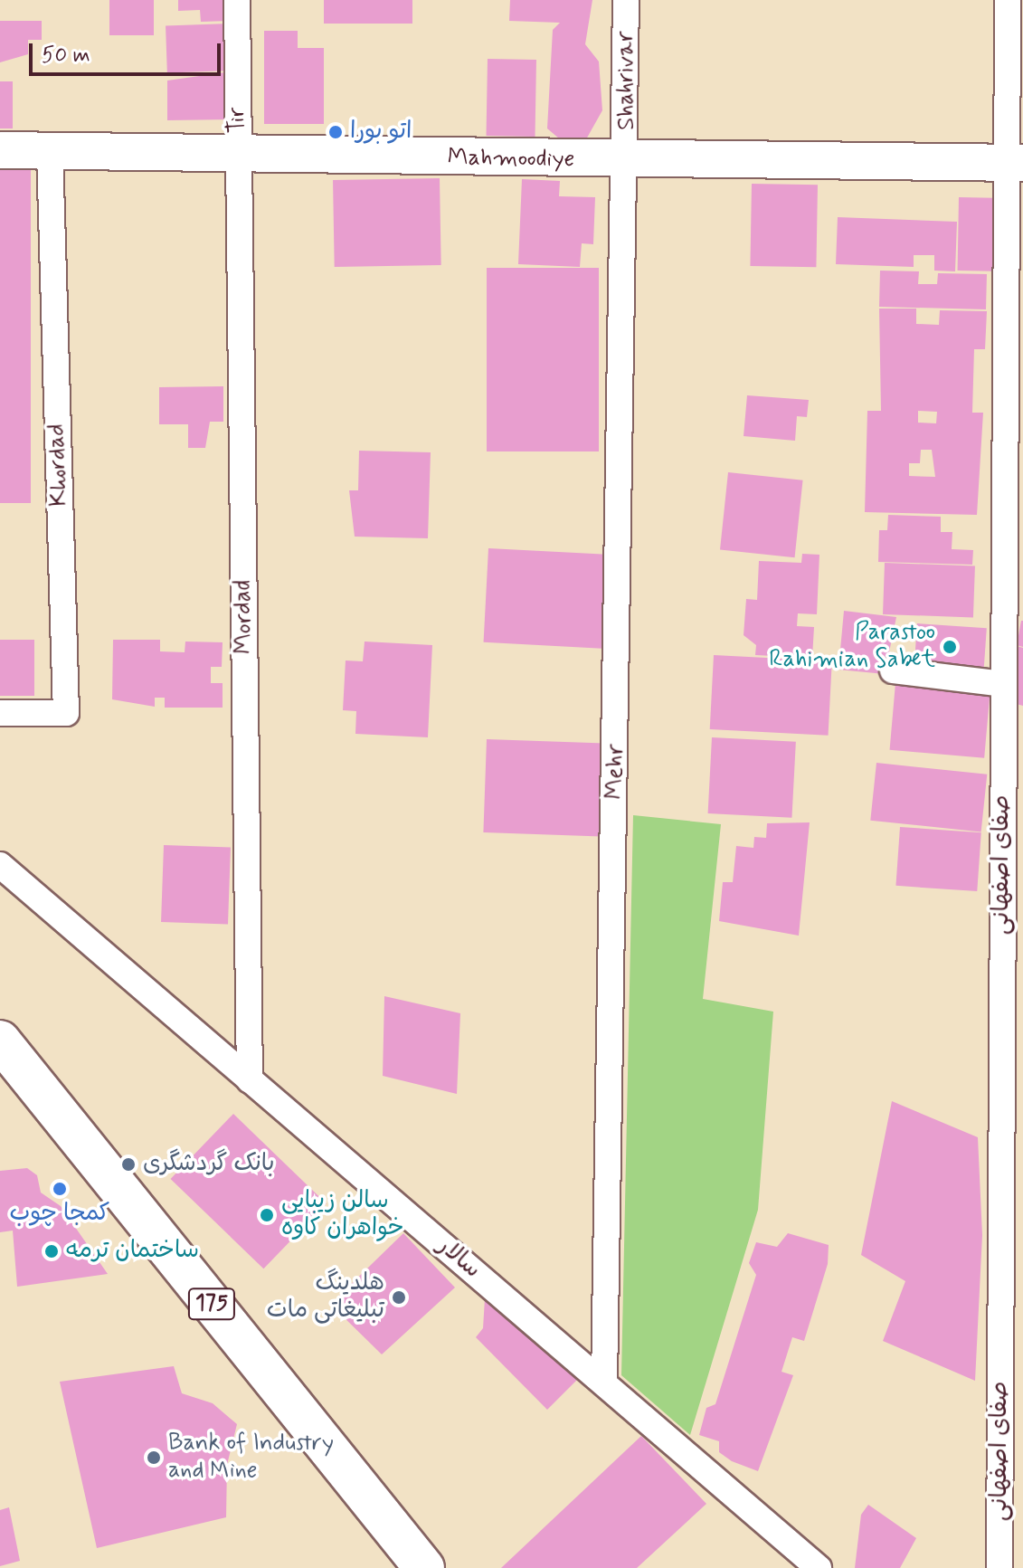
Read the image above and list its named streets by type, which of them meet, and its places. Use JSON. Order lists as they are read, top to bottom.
{
  "streets": {
    "main road": ["175"],
    "street": [
      "Shahrivar",
      "Tir",
      "Mahmoodiye",
      "Khordad",
      "Mordad",
      "Mehr",
      "صفای اصفهانی",
      "سالار"
    ]
  },
  "crossings": [
    ["Shahrivar", "Mahmoodiye"],
    ["Shahrivar", "Mehr"],
    ["Tir", "Mahmoodiye"],
    ["Tir", "Mordad"],
    ["Mahmoodiye", "Khordad"],
    ["Mahmoodiye", "Mordad"],
    ["Mahmoodiye", "Mehr"],
    ["Mahmoodiye", "صفای اصفهانی"],
    ["Mordad", "سالار"],
    ["Mehr", "سالار"]
  ],
  "places": [
    "اتو بورا",
    "Parastoo Rahimian Sabet",
    "بانک گردشگری",
    "کمجا چوب",
    "سالن زیبایی خواهران کاوه",
    "ساختمان ترمه",
    "هلدینگ تبلیغاتی مات",
    "Bank of Industry and Mine"
  ],
  "scale_bar": "50 m"
}
